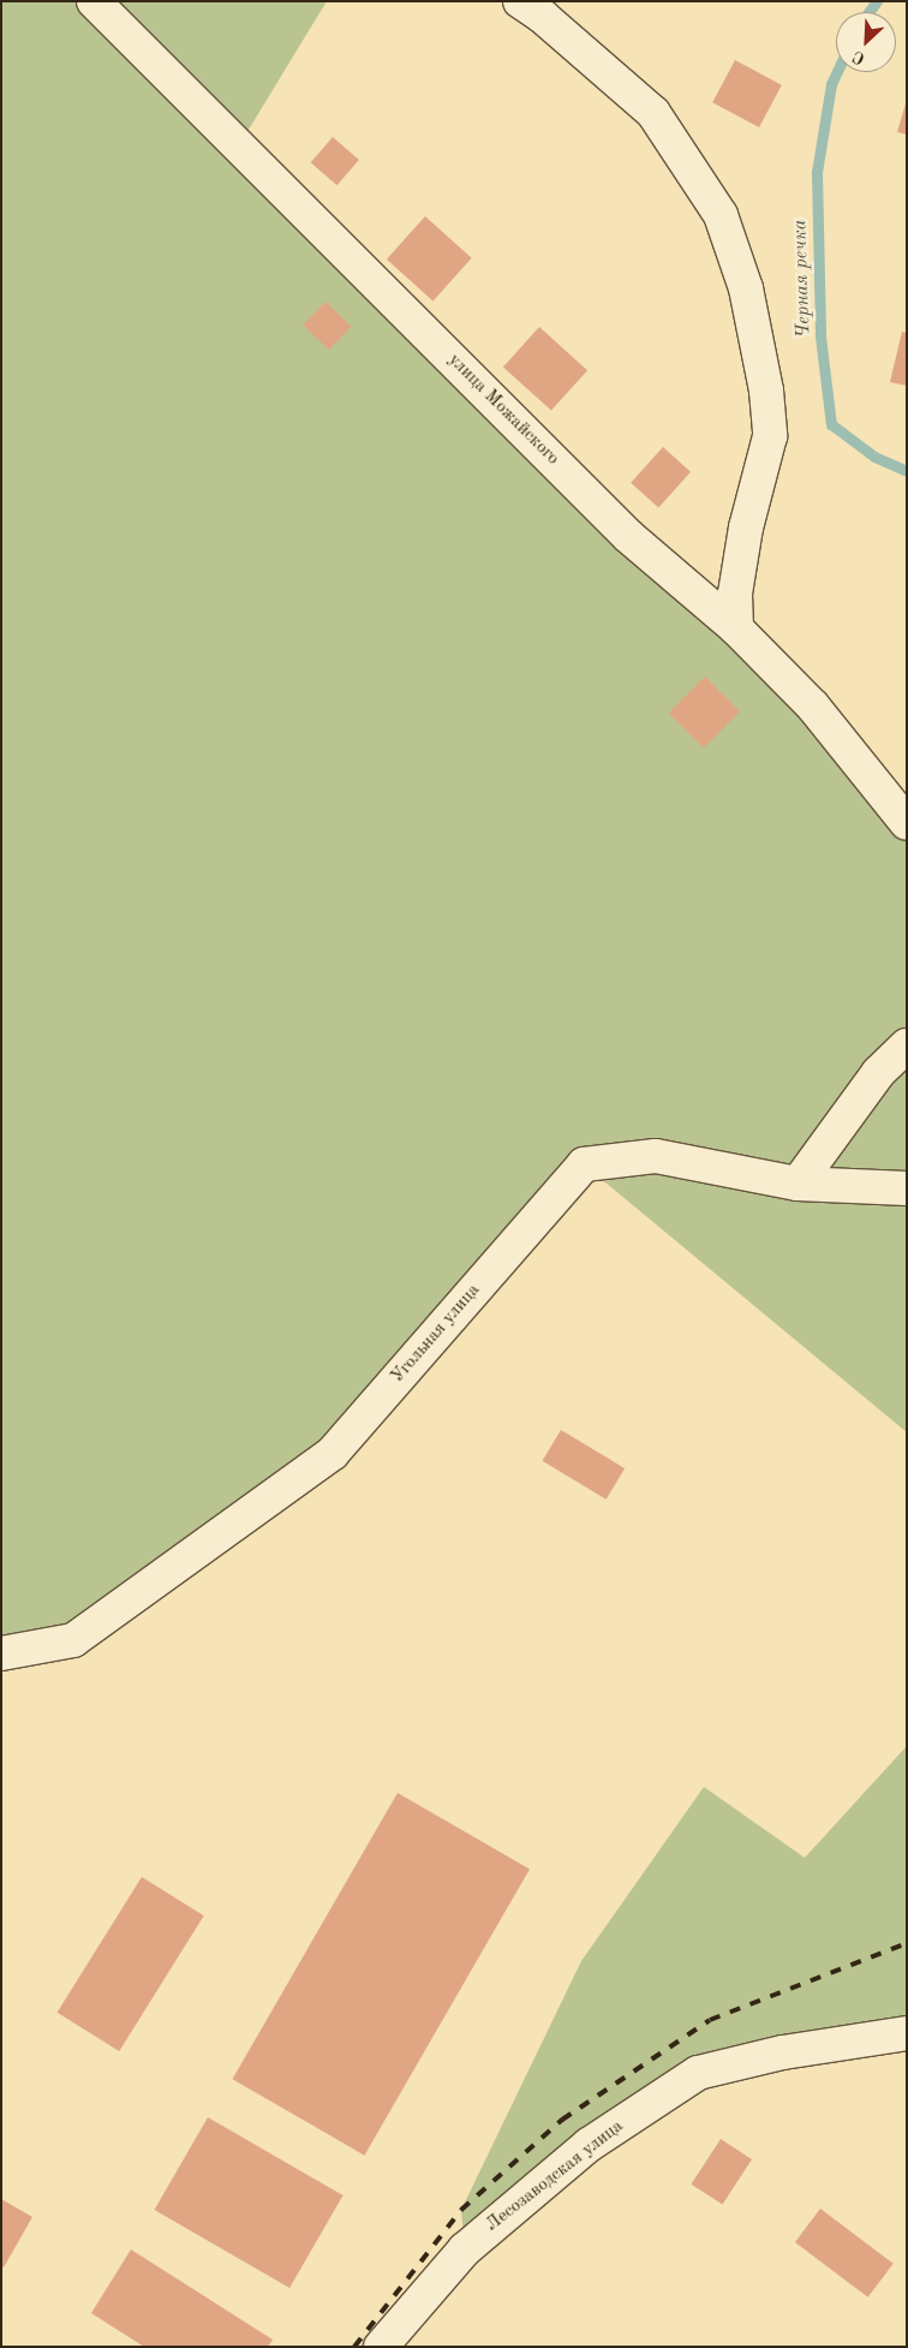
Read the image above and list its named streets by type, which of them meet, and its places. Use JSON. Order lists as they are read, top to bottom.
{
  "streets": {
    "street": ["улица Можайского", "Угольная улица", "Лесозаводская улица"]
  },
  "water": ["Черная речка"],
  "north": "bottom left"
}
